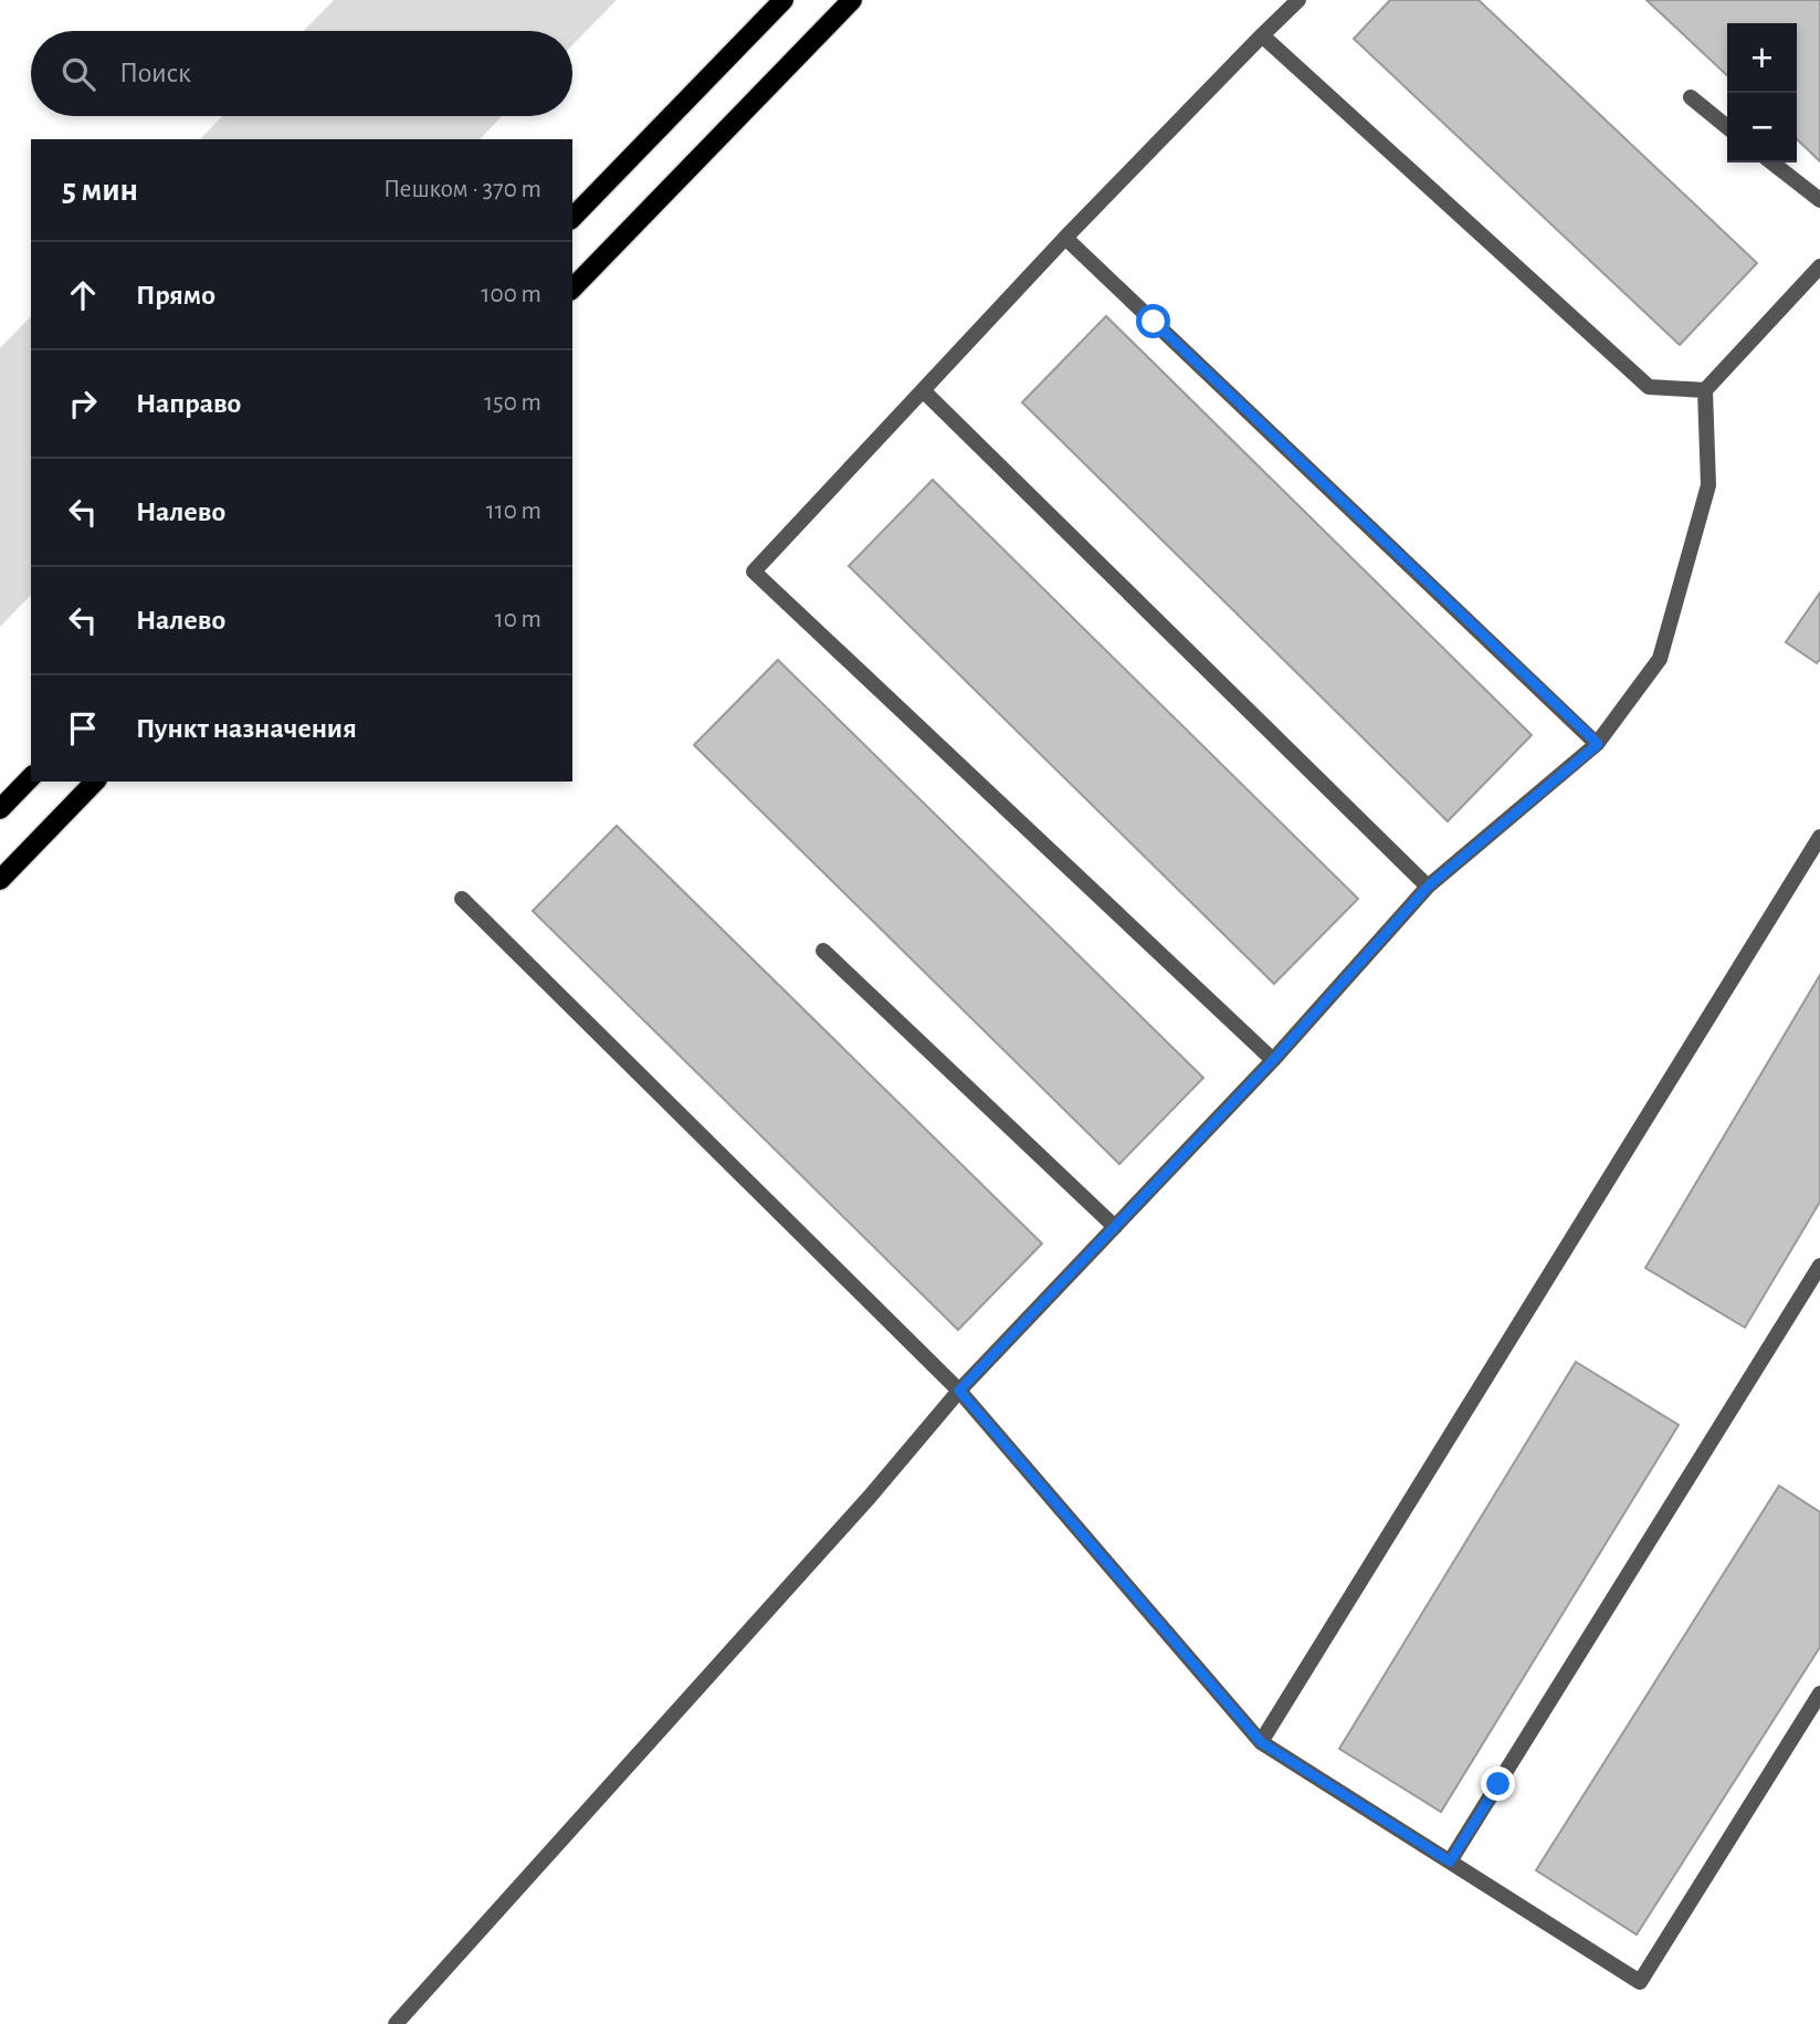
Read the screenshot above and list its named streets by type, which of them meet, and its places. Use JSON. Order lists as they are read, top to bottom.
{
  "page": {
    "map_buttons": ["+", "−"],
    "search": "Поиск",
    "heading": ["5 мин", "Пешком · 370 m"],
    "list": [
      ["Прямо", "100 m"],
      ["Направо", "150 m"],
      ["Налево", "110 m"],
      ["Налево", "10 m"],
      "Пункт назначения"
    ]
  }
}
